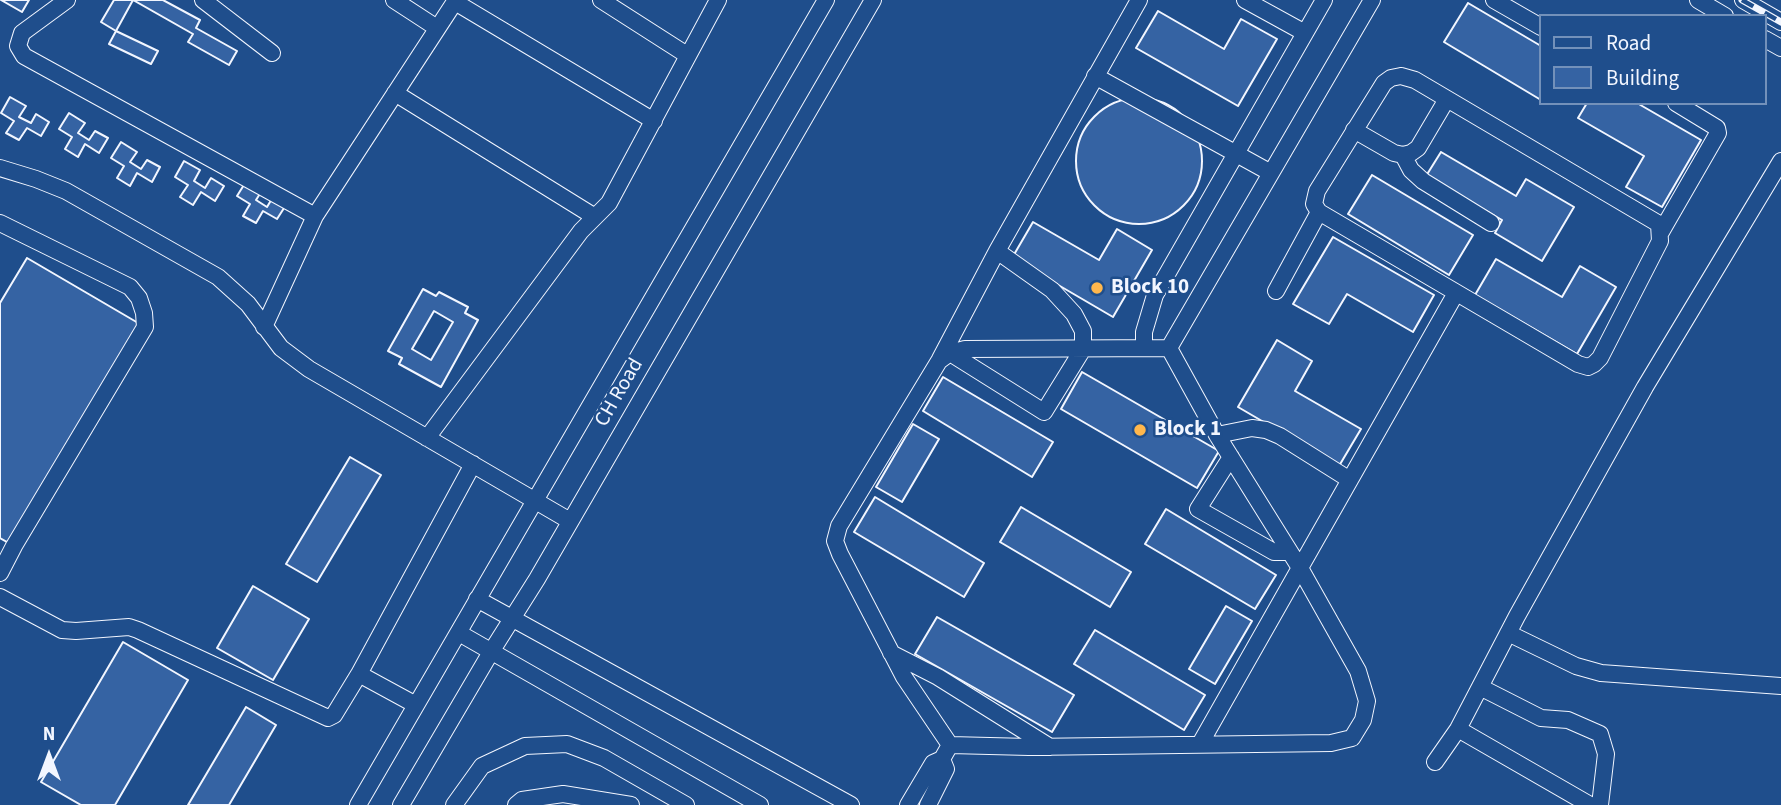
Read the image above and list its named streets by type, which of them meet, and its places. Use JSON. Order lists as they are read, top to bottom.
{
  "streets": {
    "street": ["CH Road"]
  },
  "places": ["Block 10", "Block 1"],
  "legend": ["Road", "Building"],
  "north": "top"
}
